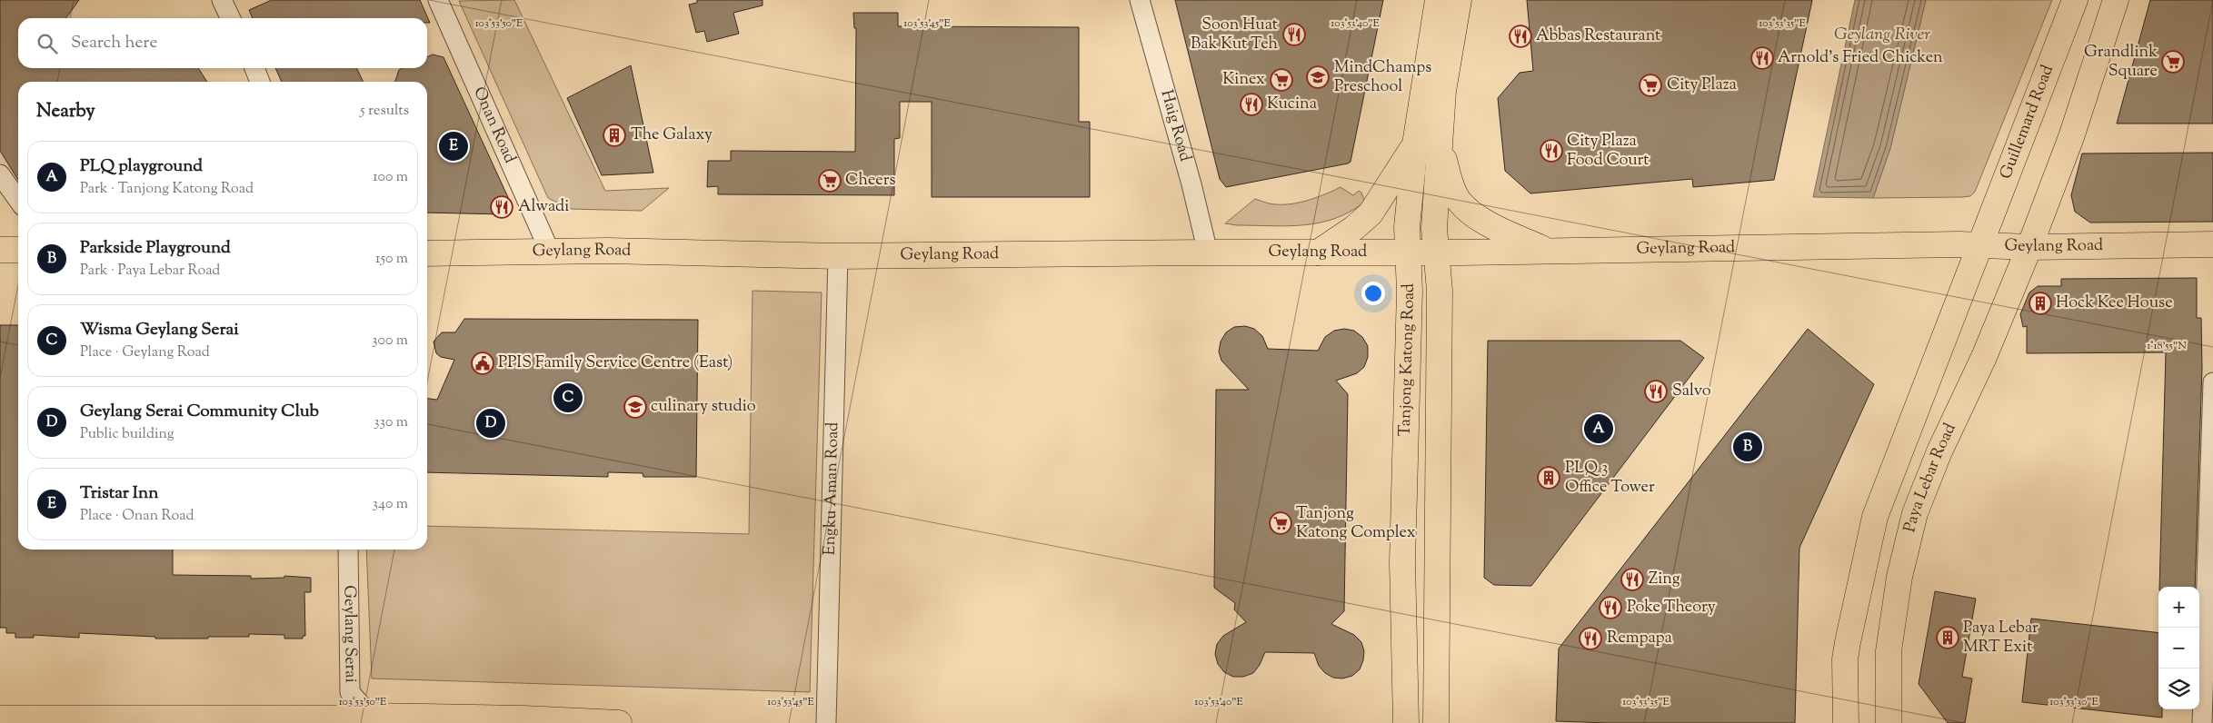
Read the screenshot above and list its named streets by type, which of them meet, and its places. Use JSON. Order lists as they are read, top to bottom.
{
  "streets": {
    "main road": [
      "Guillemard Road",
      "Geylang Road",
      "Tanjong Katong Road",
      "Paya Lebar Road"
    ],
    "street": [
      "Onan Road",
      "Haig Road",
      "Engku Aman Road",
      "Geylang Serai"
    ]
  },
  "crossings": [
    ["Guillemard Road", "Geylang Road"],
    ["Onan Road", "Geylang Road"],
    ["Haig Road", "Geylang Road"],
    ["Geylang Road", "Tanjong Katong Road"],
    ["Geylang Road", "Paya Lebar Road"],
    ["Geylang Road", "Engku Aman Road"]
  ],
  "water": ["Geylang River"],
  "places": {
    "restaurant": [
      "Soon Huat Bak Kut Teh",
      "Abbas Restaurant",
      "Arnold's Fried Chicken",
      "Kucina",
      "City Plaza Food Court",
      "Alwadi",
      "Salvo",
      "Zing",
      "Poke Theory",
      "Rempapa"
    ],
    "supermarket": [
      "Grandlink Square",
      "Kinex",
      "City Plaza",
      "Cheers",
      "Tanjong Katong Complex"
    ],
    "school or university": ["MindChamps Preschool", "culinary studio"],
    "building": [
      "The Galaxy",
      "Hock Kee House",
      "PLQ 3 Office Tower",
      "Paya Lebar MRT Exit"
    ],
    "public building": ["PPIS Family Service Centre (East)"]
  },
  "page": {
    "search": "Search here",
    "heading": ["Nearby", "5 results"],
    "pins": [
      "E",
      "C",
      "D",
      "A",
      "B"
    ],
    "list": [
      {
        "mark": "A",
        "name": "PLQ playground",
        "note": "Park · Tanjong Katong Road",
        "value": "100 m"
      },
      {
        "mark": "B",
        "name": "Parkside Playground",
        "note": "Park · Paya Lebar Road",
        "value": "150 m"
      },
      {
        "mark": "C",
        "name": "Wisma Geylang Serai",
        "note": "Place · Geylang Road",
        "value": "300 m"
      },
      {
        "mark": "D",
        "name": "Geylang Serai Community Club",
        "note": "Public building",
        "value": "330 m"
      },
      {
        "mark": "E",
        "name": "Tristar Inn",
        "note": "Place · Onan Road",
        "value": "340 m"
      }
    ],
    "map_buttons": ["+", "−"]
  },
  "coordinates": [
    "103°53'50\"E",
    "103°53'45\"E",
    "103°53'40\"E",
    "103°53'35\"E",
    "1°18'55\"N",
    "103°53'30\"E"
  ]
}
